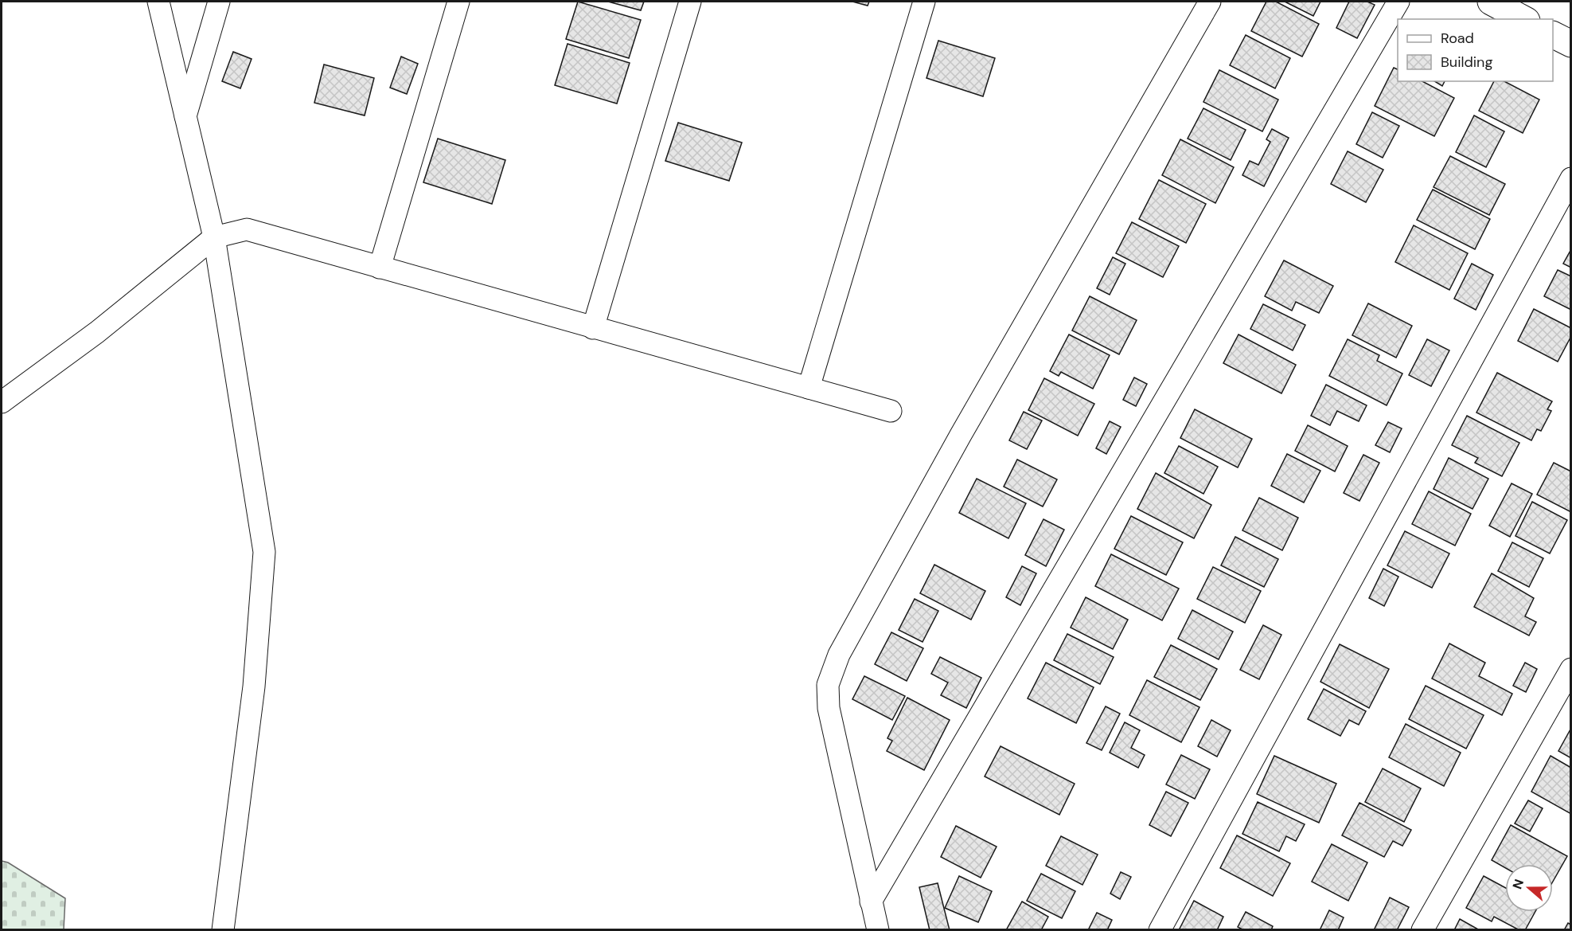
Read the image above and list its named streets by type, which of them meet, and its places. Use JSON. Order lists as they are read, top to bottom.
{
  "legend": ["Road", "Building"],
  "north": "left"
}
